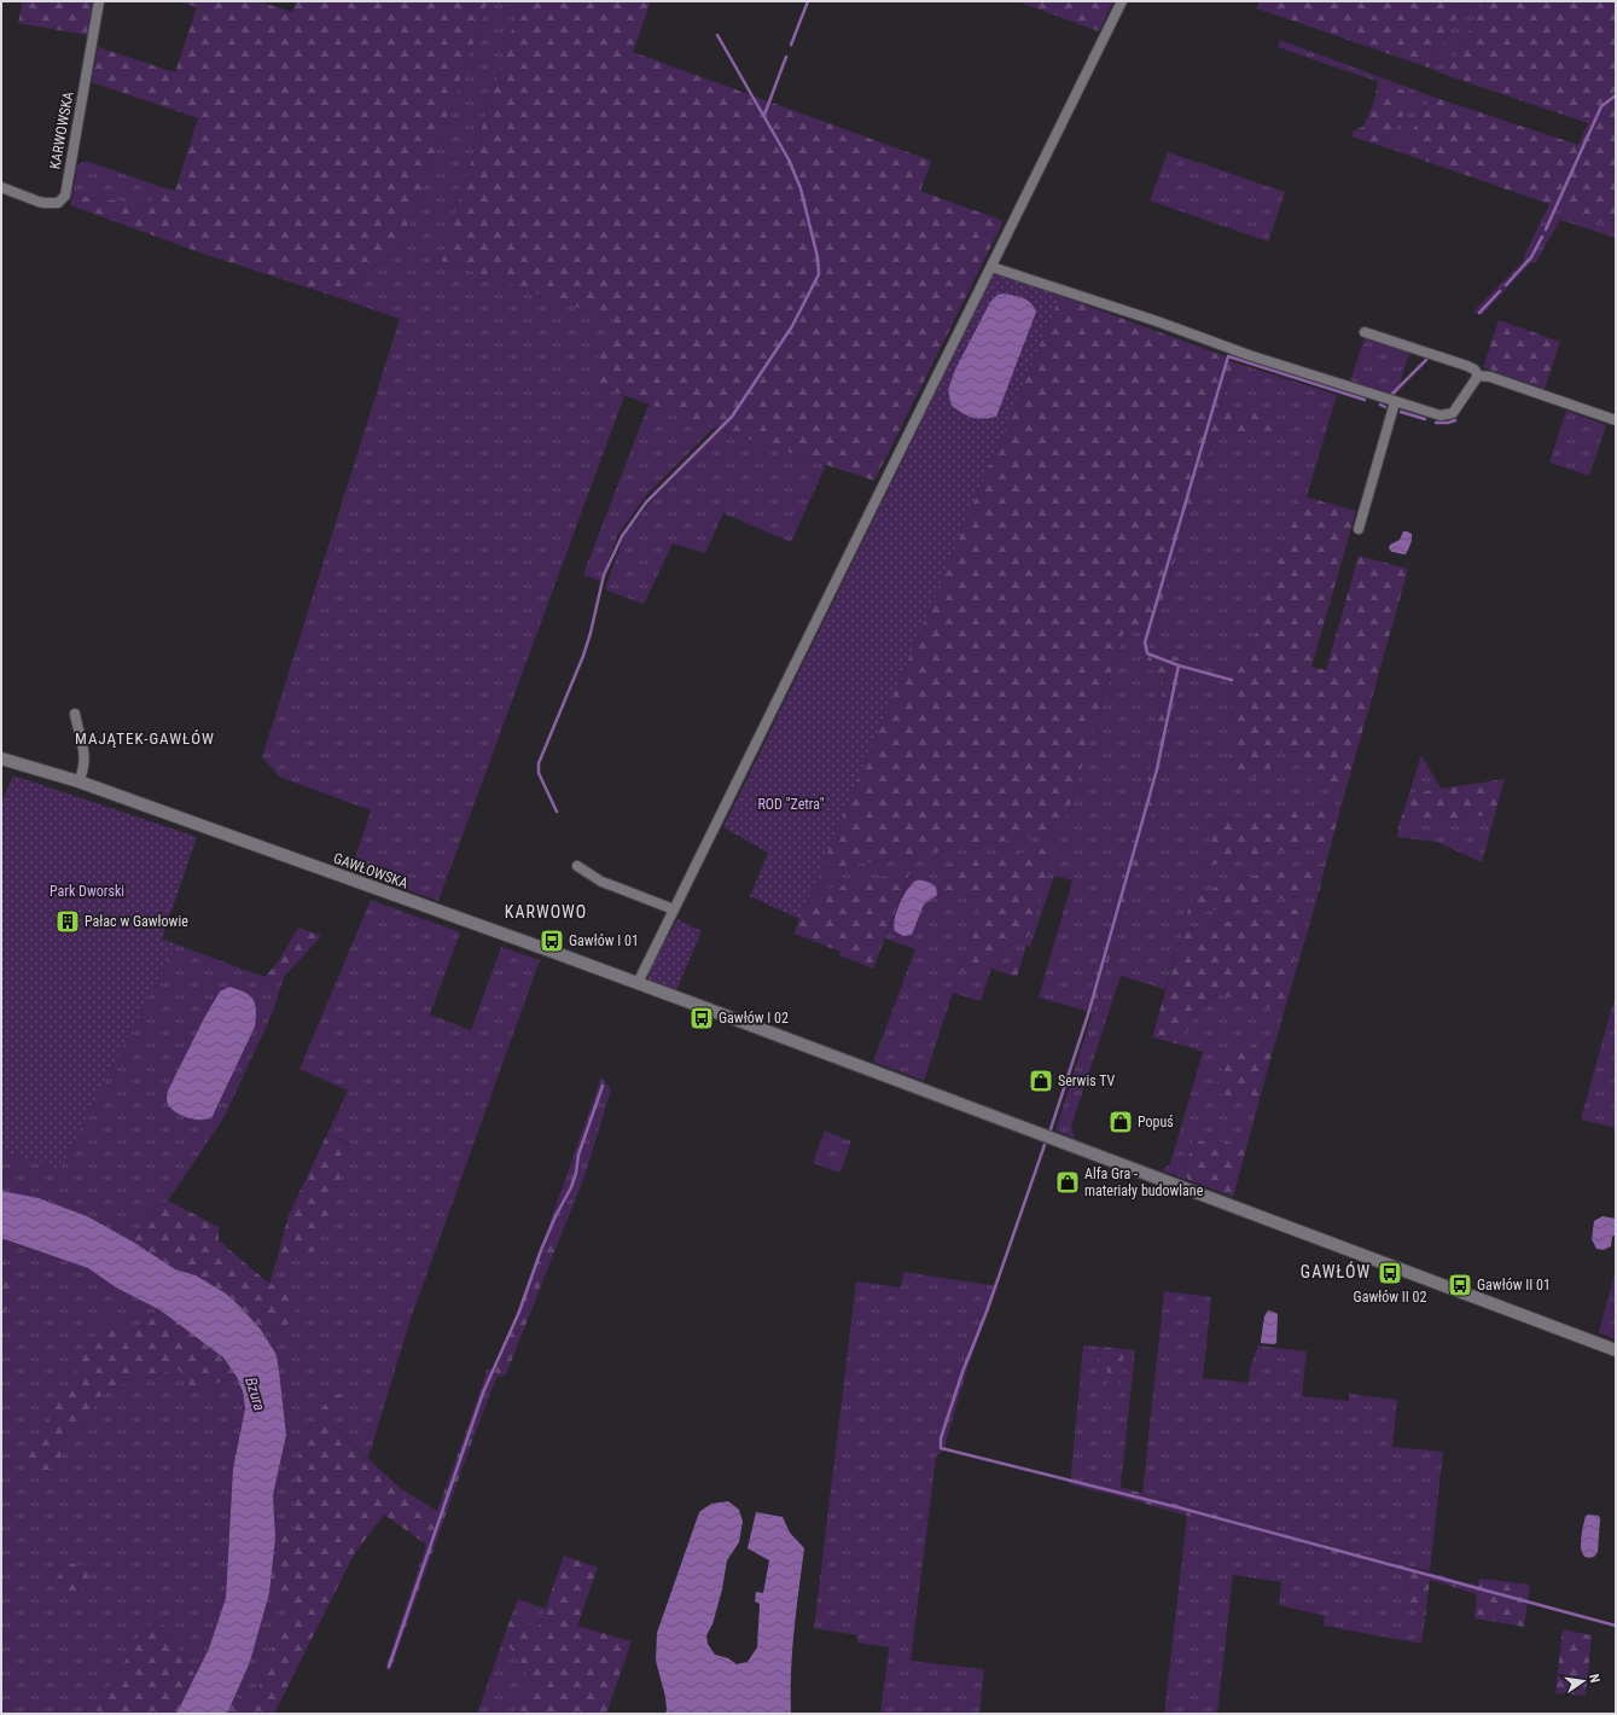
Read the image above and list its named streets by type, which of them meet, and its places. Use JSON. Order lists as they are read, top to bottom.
{
  "streets": {
    "street": ["KARWOWSKA", "GAWŁOWSKA"]
  },
  "districts": ["MAJĄTEK-GAWŁÓW", "KARWOWO", "GAWŁÓW"],
  "water": ["Bzura"],
  "parks": ["ROD \"Zetra\"", "Park Dworski"],
  "places": {
    "building": ["Pałac w Gawłowie"],
    "bus stop": [
      "Gawłów I 01",
      "Gawłów I 02",
      "Gawłów II 02",
      "Gawłów II 01"
    ],
    "shop": ["Serwis TV", "Popuś", "Alfa Gra - materiały budowlane"]
  },
  "north": "right"
}
